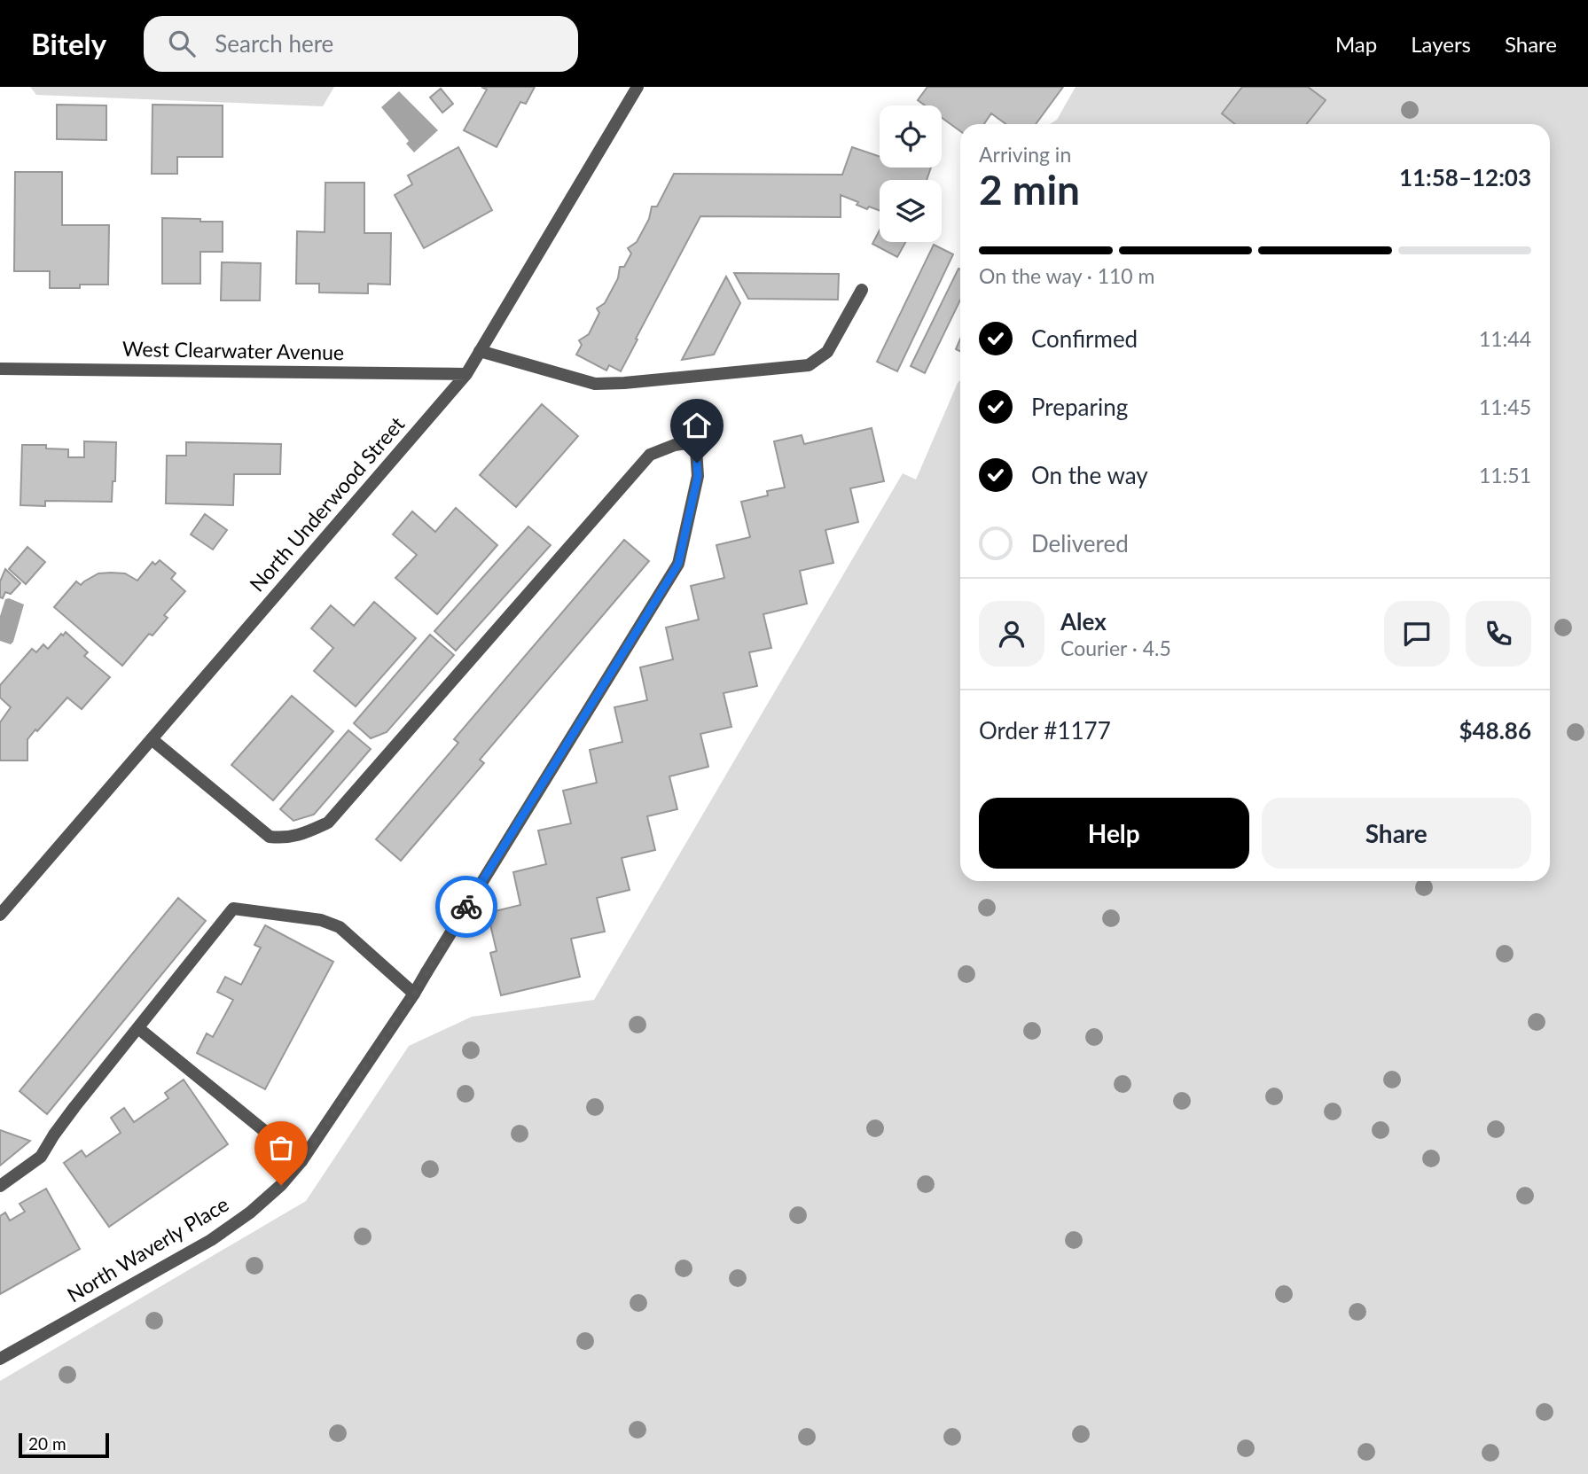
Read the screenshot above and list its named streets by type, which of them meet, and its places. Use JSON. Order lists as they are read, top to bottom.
{
  "streets": {
    "street": ["West Clearwater Avenue", "North Underwood Street", "North Waverly Place"]
  },
  "crossings": [
    ["West Clearwater Avenue", "North Underwood Street"],
    ["North Underwood Street", "North Waverly Place"]
  ],
  "scale_bar": "20 m",
  "page": {
    "header": "Bitely",
    "search": "Search here",
    "nav": ["Map", "Layers", "Share"],
    "heading": ["2 min", "Arriving in", "11:58–12:03"],
    "panel": [
      "Alex",
      "Courier · 4.5",
      "Order #1177",
      "$48.86"
    ],
    "bar": "On the way · 110 m",
    "list": [
      ["Confirmed", "11:44"],
      ["Preparing", "11:45"],
      ["On the way", "11:51"],
      "Delivered"
    ],
    "buttons": ["Help", "Share"],
    "scale": "20 m"
  }
}
